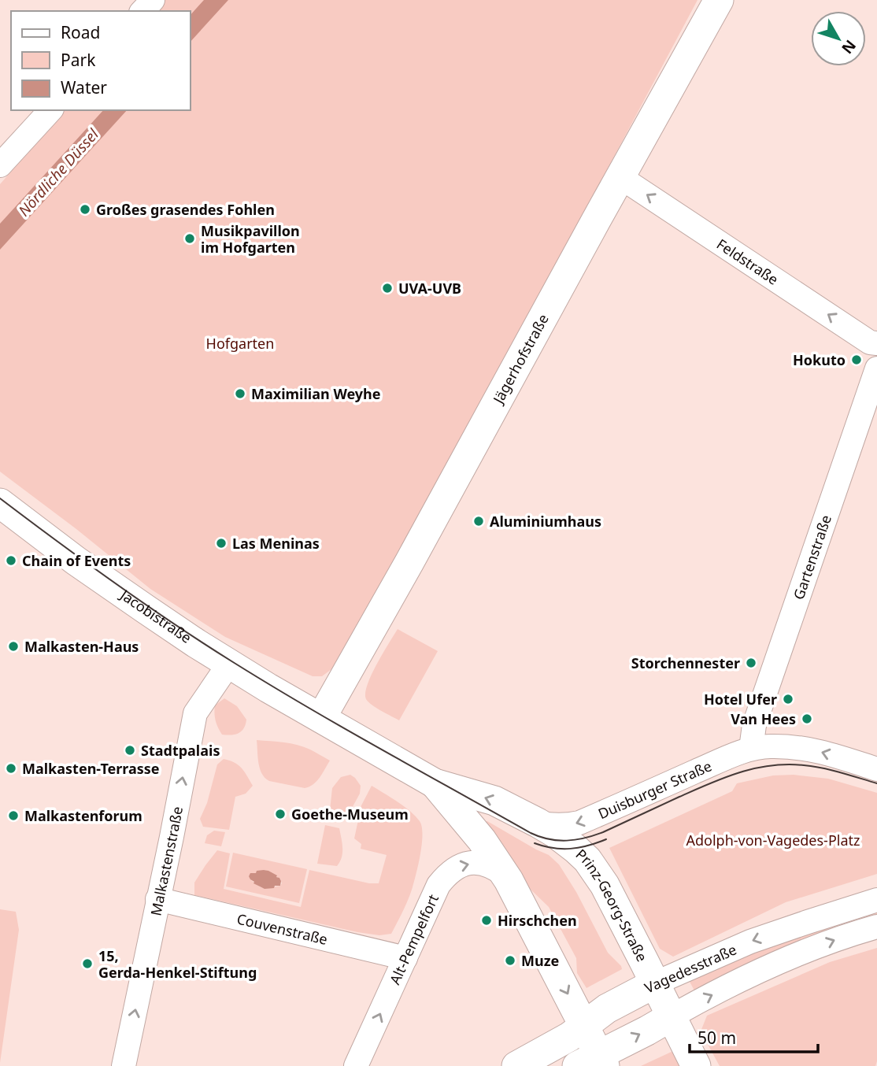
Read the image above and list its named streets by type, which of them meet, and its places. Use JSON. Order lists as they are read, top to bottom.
{
  "streets": {
    "main road": [
      "Jägerhofstraße",
      "Jacobistraße",
      "Duisburger Straße",
      "Prinz-Georg-Straße",
      "Vagedesstraße"
    ],
    "street": [
      "Feldstraße",
      "Gartenstraße",
      "Malkastenstraße",
      "Couvenstraße",
      "Alt-Pempelfort"
    ]
  },
  "crossings": [
    ["Feldstraße", "Jägerhofstraße"],
    ["Jägerhofstraße", "Jacobistraße"],
    ["Jägerhofstraße", "Duisburger Straße"],
    ["Gartenstraße", "Duisburger Straße"],
    ["Jacobistraße", "Duisburger Straße"],
    ["Jacobistraße", "Malkastenstraße"],
    ["Duisburger Straße", "Prinz-Georg-Straße"],
    ["Duisburger Straße", "Alt-Pempelfort"],
    ["Malkastenstraße", "Couvenstraße"],
    ["Prinz-Georg-Straße", "Vagedesstraße"],
    ["Couvenstraße", "Alt-Pempelfort"]
  ],
  "one_way": [
    "Feldstraße",
    "Duisburger Straße",
    "Malkastenstraße",
    "Alt-Pempelfort"
  ],
  "water": ["Nördliche Düssel"],
  "parks": ["Hofgarten", "Adolph-von-Vagedes-Platz"],
  "places": [
    "Großes grasendes Fohlen",
    "Musikpavillon im Hofgarten",
    "UVA-UVB",
    "Hokuto",
    "Maximilian Weyhe",
    "Aluminiumhaus",
    "Las Meninas",
    "Chain of Events",
    "Malkasten-Haus",
    "Storchennester",
    "Hotel Ufer",
    "Van Hees",
    "Stadtpalais",
    "Malkasten-Terrasse",
    "Goethe-Museum",
    "Malkastenforum",
    "Hirschchen",
    "Muze",
    "15, Gerda-Henkel-Stiftung"
  ],
  "legend": ["Road", "Park", "Water"],
  "scale_bar": "50 m",
  "north": "bottom right"
}
